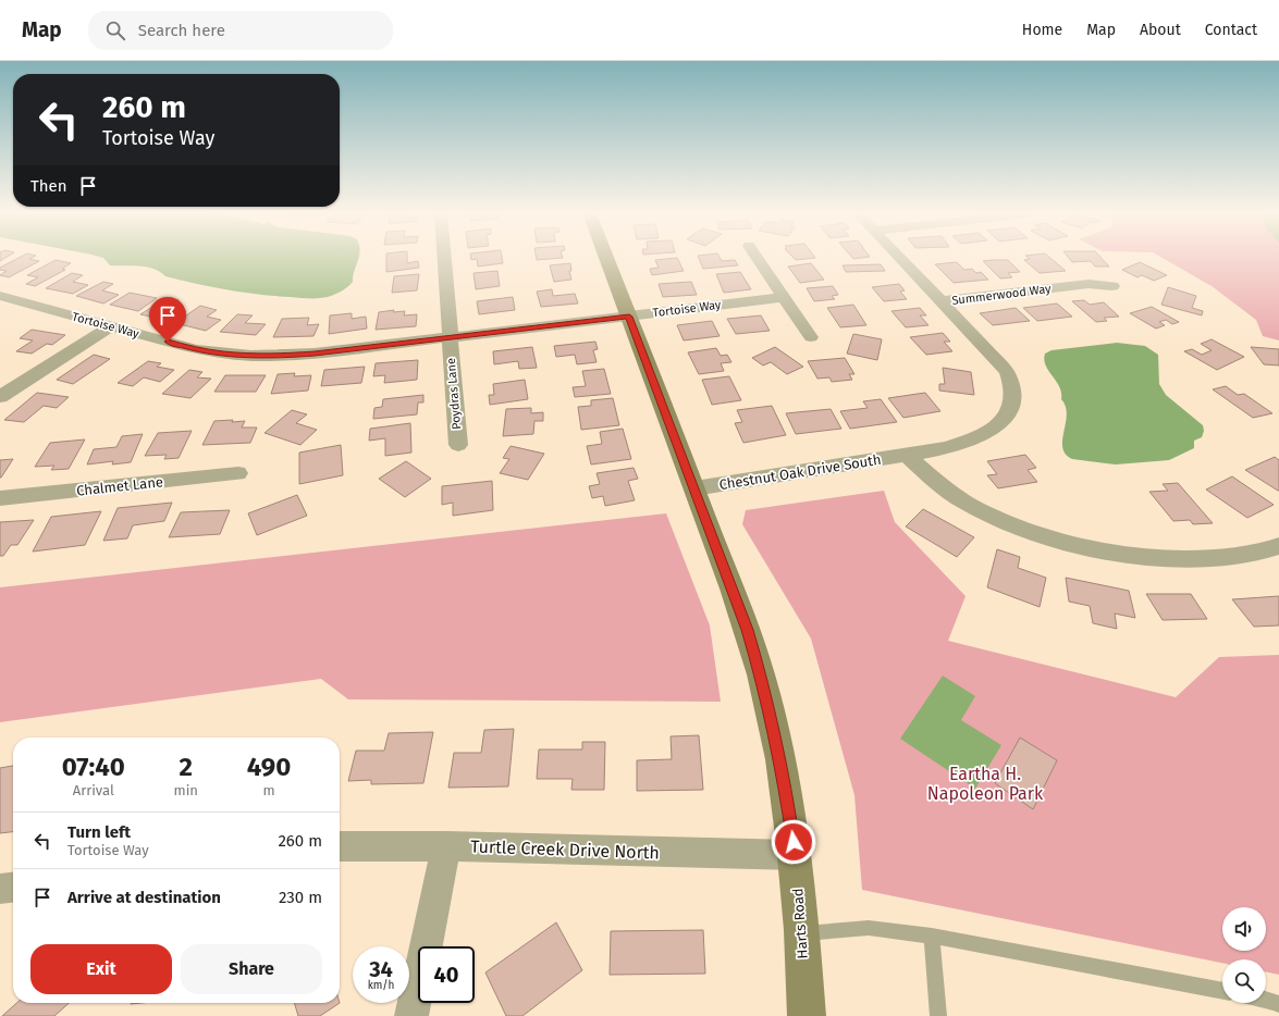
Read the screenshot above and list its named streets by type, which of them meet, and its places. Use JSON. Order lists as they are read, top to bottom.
{
  "streets": {
    "street": [
      "Summerwood Way",
      "Tortoise Way",
      "Poydras Lane",
      "Chestnut Oak Drive South",
      "Chalmet Lane",
      "Turtle Creek Drive North",
      "Harts Road"
    ]
  },
  "crossings": [
    ["Summerwood Way", "Chestnut Oak Drive South"],
    ["Tortoise Way", "Poydras Lane"],
    ["Tortoise Way", "Harts Road"],
    ["Chestnut Oak Drive South", "Harts Road"],
    ["Turtle Creek Drive North", "Harts Road"]
  ],
  "parks": ["Eartha H. Napoleon Park"],
  "page": {
    "header": "Map",
    "search": "Search here",
    "nav": [
      "Home",
      "Map",
      "About",
      "Contact"
    ],
    "turn": ["260 m", "Tortoise Way"],
    "then": "Then",
    "eta": [
      "07:40",
      "Arrival",
      "2",
      "min",
      "490",
      "m"
    ],
    "list": [
      {
        "name": "Turn left",
        "note": "Tortoise Way",
        "value": "260 m"
      },
      {
        "name": "Arrive at destination",
        "value": "230 m"
      }
    ],
    "buttons": ["Exit", "Share"],
    "speed": "34 km/h",
    "limit": "40"
  }
}
